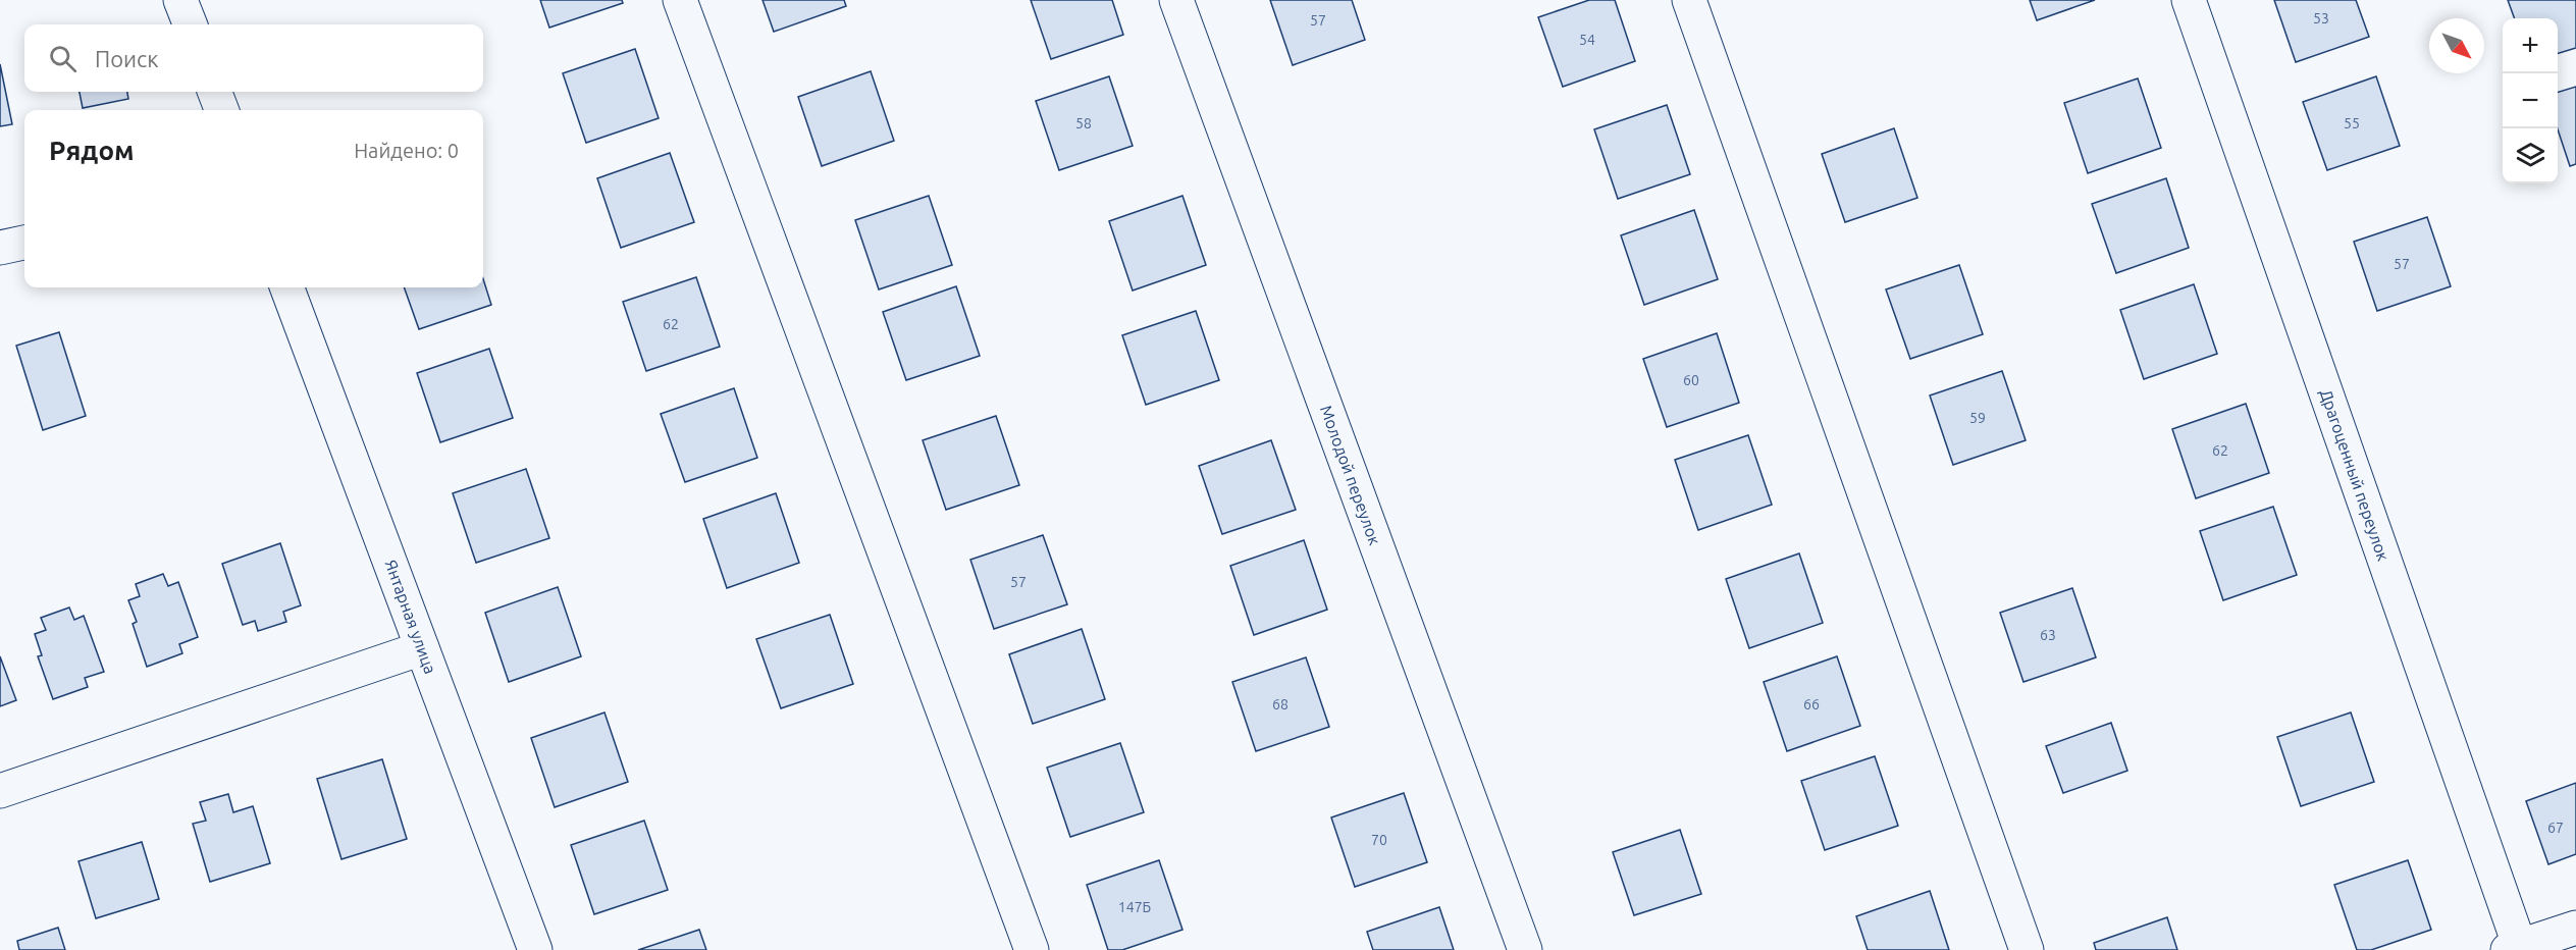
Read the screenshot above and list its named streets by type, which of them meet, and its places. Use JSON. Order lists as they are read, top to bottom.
{
  "streets": {
    "street": ["Молодой переулок", "Драгоценный переулок", "Янтарная улица"]
  },
  "house_numbers": [
    "53",
    "57",
    "54",
    "58",
    "55",
    "57",
    "62",
    "60",
    "59",
    "62",
    "57",
    "63",
    "68",
    "66",
    "67",
    "70",
    "147Б"
  ],
  "north": "bottom right",
  "page": {
    "map_buttons": ["+", "−"],
    "search": "Поиск",
    "heading": ["Рядом", "Найдено: 0"]
  }
}
